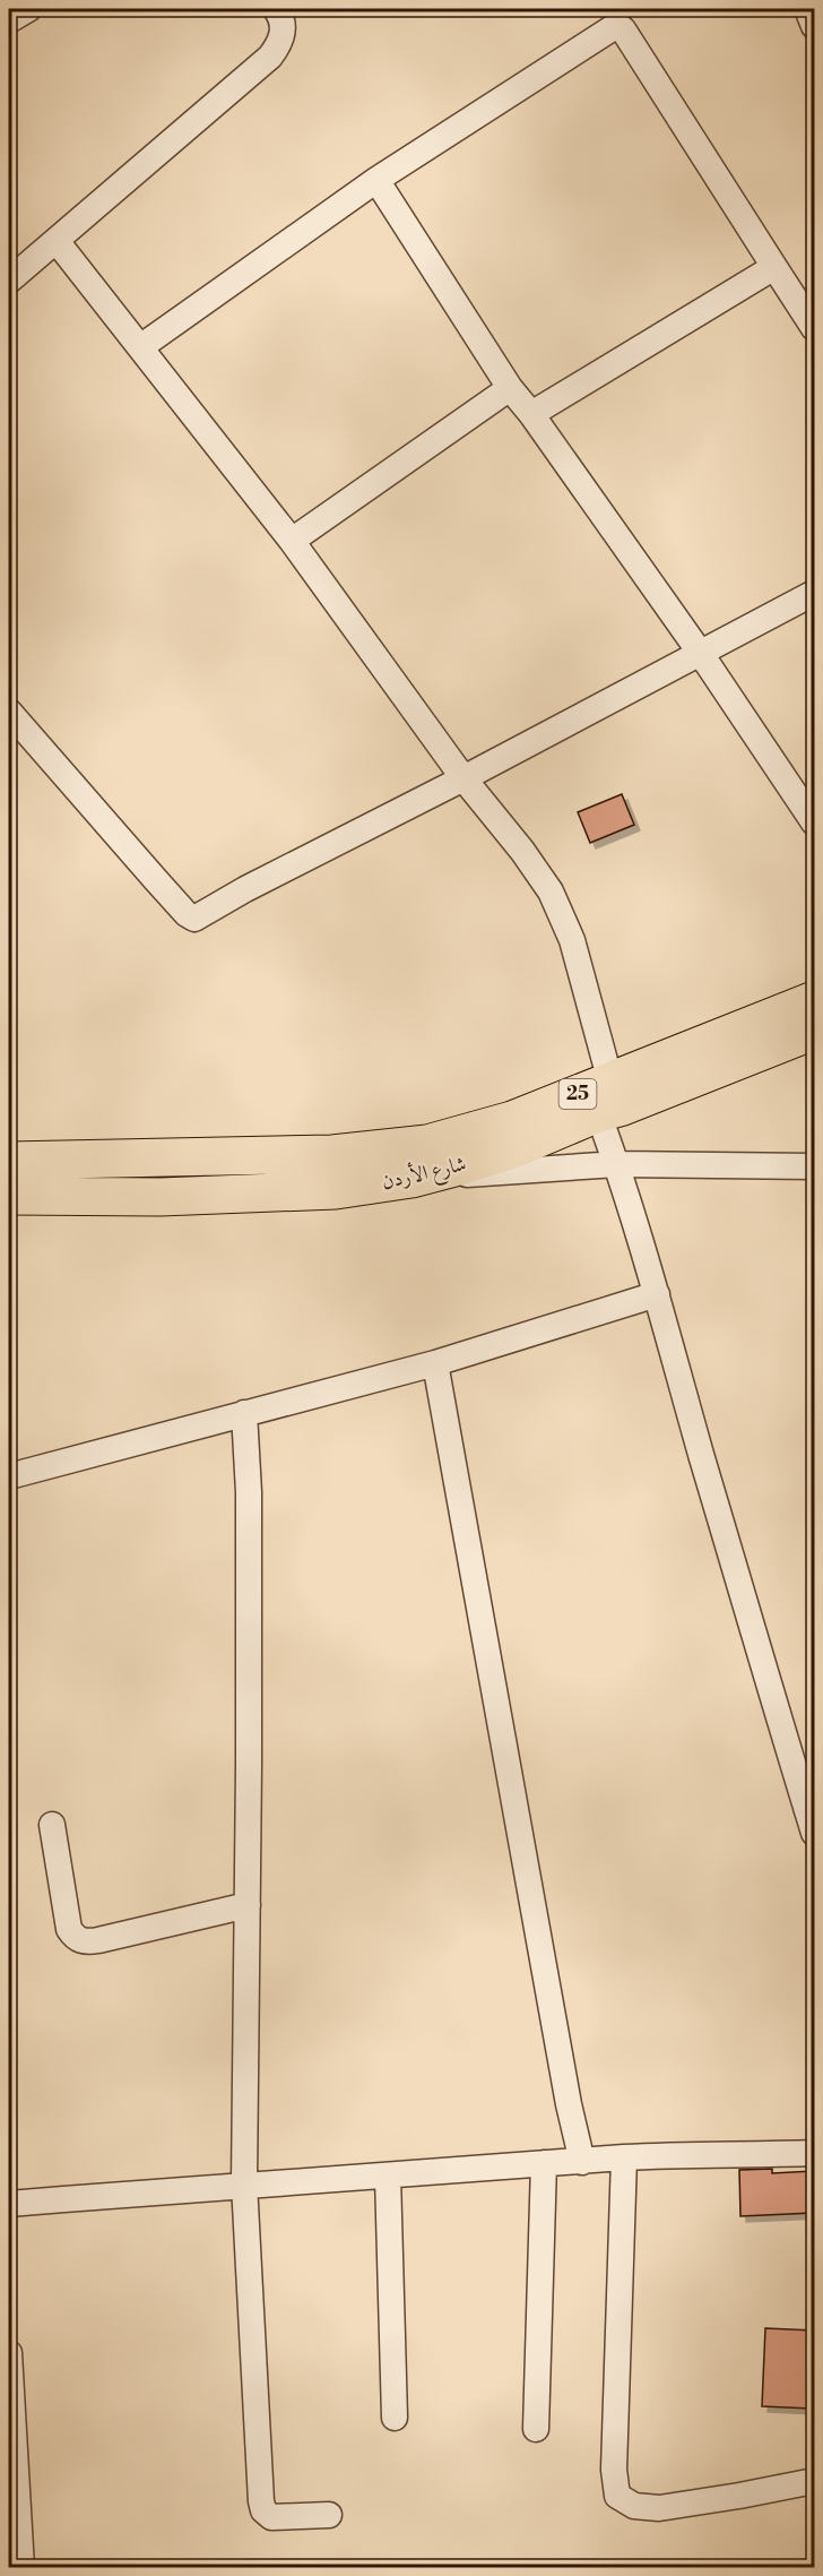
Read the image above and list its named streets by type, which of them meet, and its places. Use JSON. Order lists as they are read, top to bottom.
{
  "streets": {
    "highway": ["25", "شارع الأردن"]
  }
}
